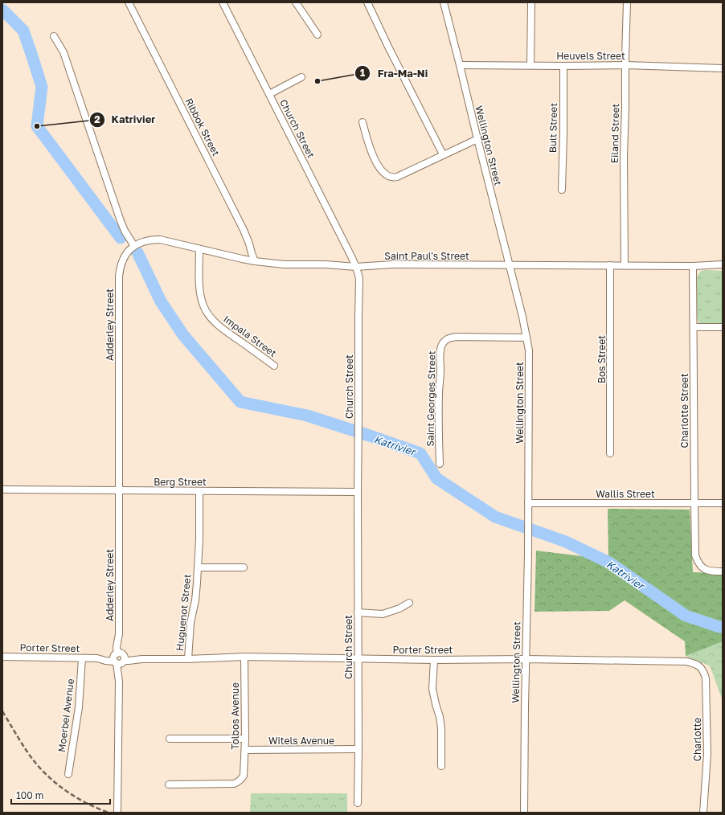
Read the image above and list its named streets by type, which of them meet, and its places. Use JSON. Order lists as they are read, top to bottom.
{
  "streets": {
    "street": [
      "Heuvels Street",
      "Ribbok Street",
      "Bult Street",
      "Church Street",
      "Eiland Street",
      "Wellington Street",
      "Saint Paul's Street",
      "Adderley Street",
      "Impala Street",
      "Bos Street",
      "Saint Georges Street",
      "Charlotte Street",
      "Berg Street",
      "Wallis Street",
      "Huguenot Street",
      "Porter Street",
      "Moerbei Avenue",
      "Tolbos Avenue",
      "Charlotte",
      "Witels Avenue"
    ]
  },
  "crossings": [
    ["Heuvels Street", "Bult Street"],
    ["Heuvels Street", "Eiland Street"],
    ["Heuvels Street", "Wellington Street"],
    ["Ribbok Street", "Saint Paul's Street"],
    ["Church Street", "Saint Paul's Street"],
    ["Church Street", "Berg Street"],
    ["Church Street", "Porter Street"],
    ["Church Street", "Witels Avenue"],
    ["Eiland Street", "Saint Paul's Street"],
    ["Wellington Street", "Saint Paul's Street"],
    ["Wellington Street", "Saint Georges Street"],
    ["Wellington Street", "Wallis Street"],
    ["Wellington Street", "Porter Street"],
    ["Saint Paul's Street", "Adderley Street"],
    ["Saint Paul's Street", "Impala Street"],
    ["Saint Paul's Street", "Bos Street"],
    ["Saint Paul's Street", "Charlotte Street"],
    ["Adderley Street", "Berg Street"],
    ["Adderley Street", "Porter Street"],
    ["Charlotte Street", "Wallis Street"],
    ["Berg Street", "Huguenot Street"],
    ["Huguenot Street", "Porter Street"],
    ["Porter Street", "Moerbei Avenue"],
    ["Porter Street", "Tolbos Avenue"],
    ["Porter Street", "Charlotte"],
    ["Tolbos Avenue", "Witels Avenue"]
  ],
  "water": ["Katrivier"],
  "places": ["Fra-Ma-Ni", "Katrivier"],
  "scale_bar": "100 m"
}
